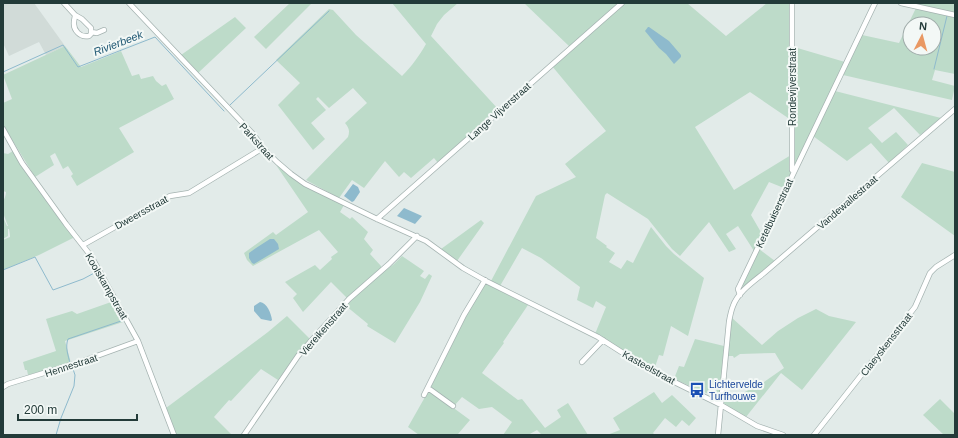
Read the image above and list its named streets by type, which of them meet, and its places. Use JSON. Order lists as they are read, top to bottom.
{
  "streets": {
    "street": [
      "Rondevijverstraat",
      "Lange Vijverstraat",
      "Parkstraat",
      "Vandewallestraat",
      "Dweersstraat",
      "Ketelbuiserstraat",
      "Koolskampstraat",
      "Viereikenstraat",
      "Claeyskensstraat",
      "Hennestraat",
      "Kasteelstraat"
    ]
  },
  "crossings": [
    ["Rondevijverstraat", "Ketelbuiserstraat"],
    ["Lange Vijverstraat", "Parkstraat"],
    ["Parkstraat", "Dweersstraat"],
    ["Parkstraat", "Viereikenstraat"],
    ["Parkstraat", "Kasteelstraat"],
    ["Vandewallestraat", "Ketelbuiserstraat"],
    ["Dweersstraat", "Koolskampstraat"],
    ["Ketelbuiserstraat", "Kasteelstraat"],
    ["Koolskampstraat", "Hennestraat"],
    ["Viereikenstraat", "Kasteelstraat"]
  ],
  "water": ["Rivierbeek"],
  "places": {
    "bus stop": ["Lichtervelde Turfhouwe"]
  },
  "scale_bar": "200 m",
  "north": "top"
}
